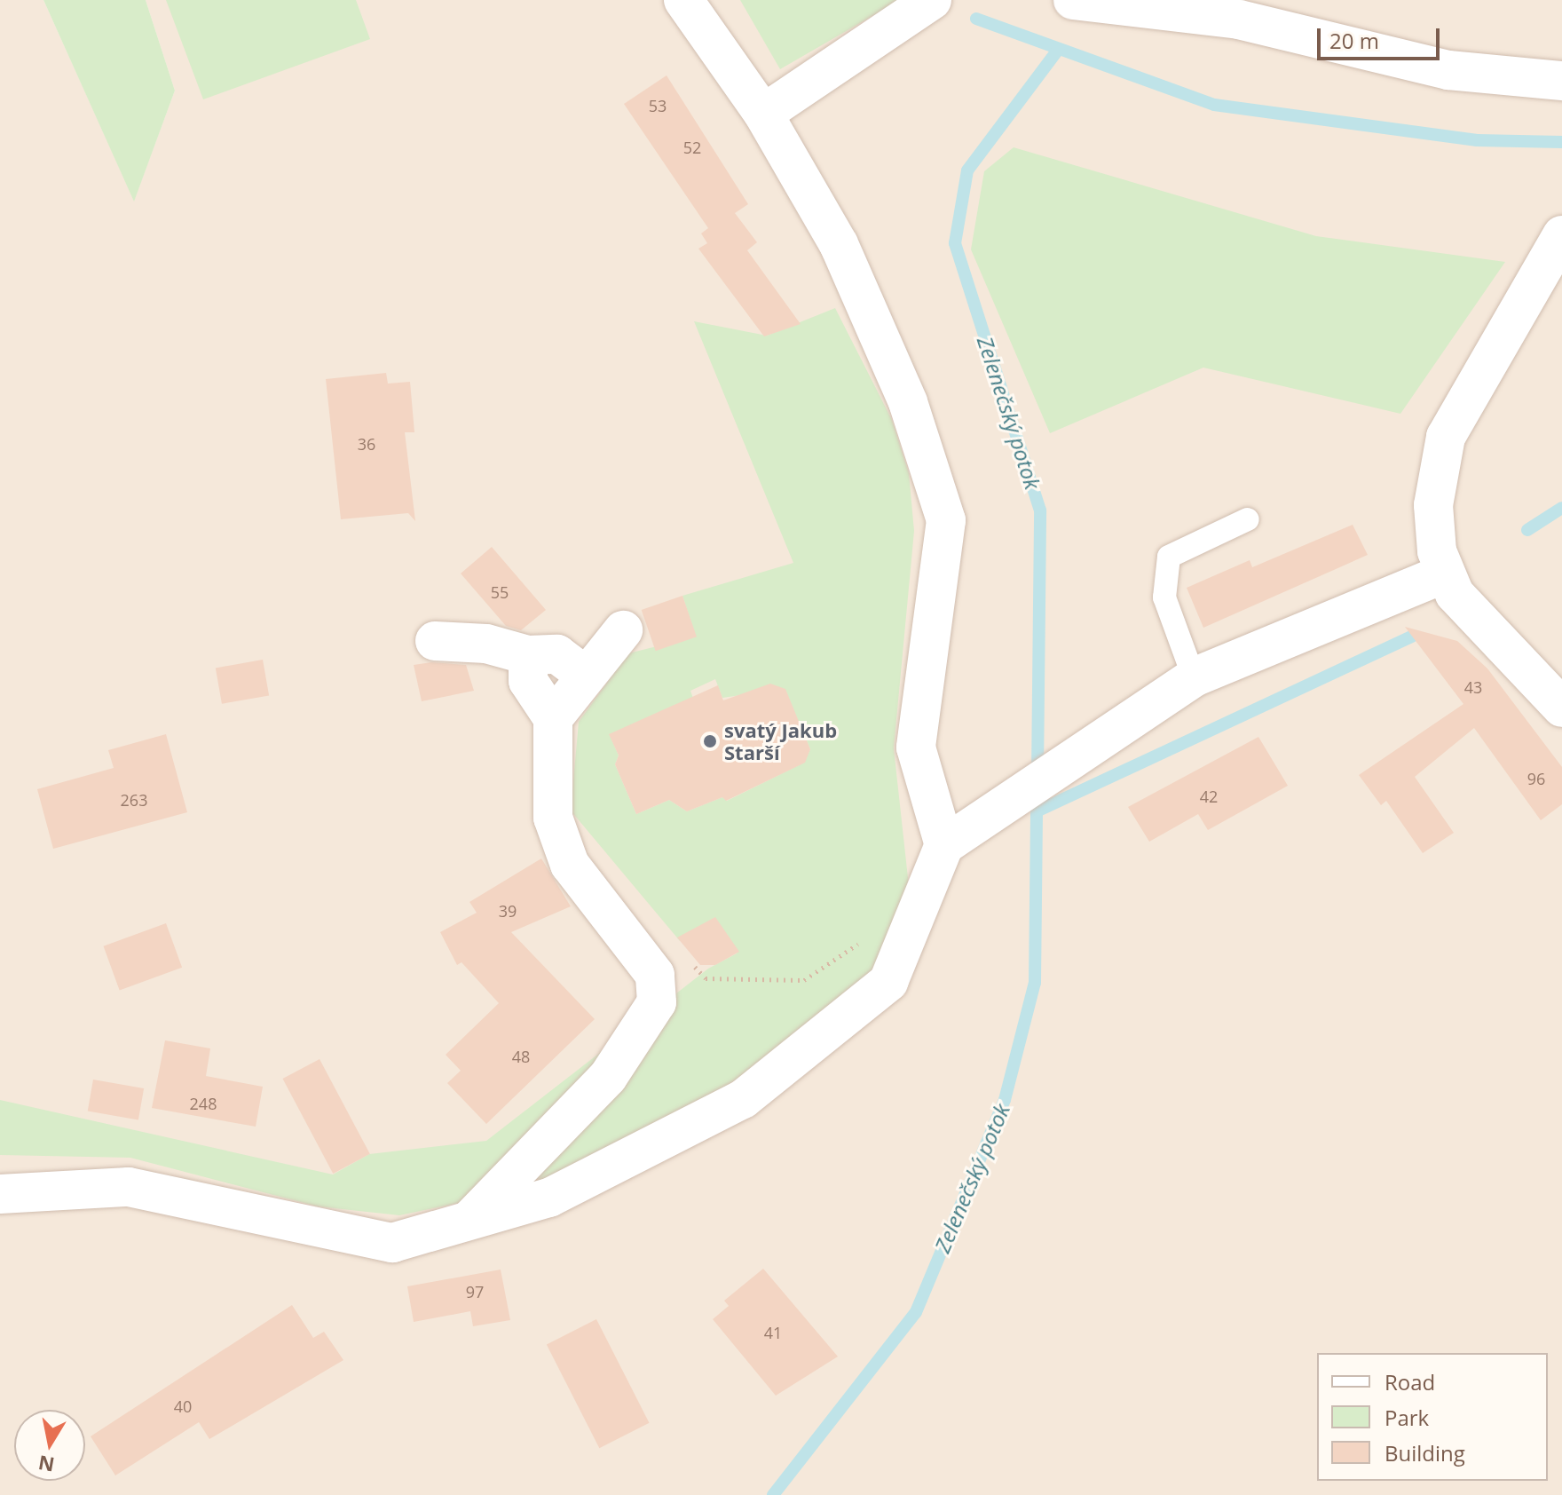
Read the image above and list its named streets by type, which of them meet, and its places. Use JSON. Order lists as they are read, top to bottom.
{
  "water": ["Zelenečský potok"],
  "places": ["svatý Jakub Starší"],
  "house_numbers": [
    "53",
    "52",
    "36",
    "55",
    "43",
    "96",
    "42",
    "263",
    "39",
    "48",
    "248",
    "97",
    "41",
    "40"
  ],
  "legend": ["Road", "Park", "Building"],
  "scale_bar": "20 m",
  "north": "bottom"
}
